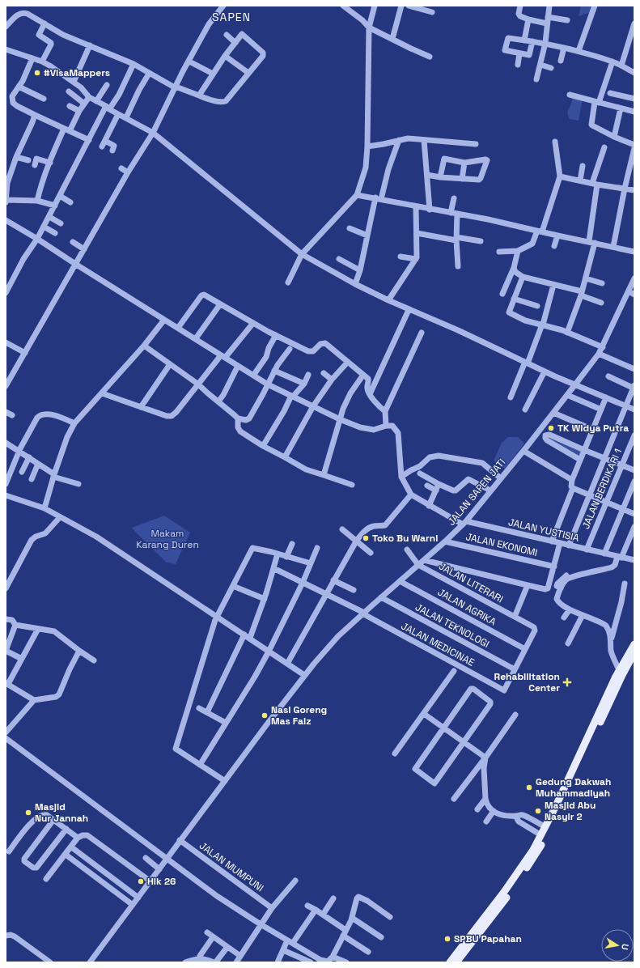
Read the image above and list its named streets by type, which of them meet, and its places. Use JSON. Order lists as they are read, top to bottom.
{
  "streets": {
    "street": [
      "JALAN BERDIKARI 1",
      "JALAN SAPEN JATI",
      "JALAN YUSTISIA",
      "JALAN EKONOMI",
      "JALAN LITERARI",
      "JALAN AGRIKA",
      "JALAN TEKNOLOGI",
      "JALAN MEDICINAE",
      "JALAN MUMPUNI"
    ]
  },
  "crossings": [
    ["JALAN BERDIKARI 1", "JALAN YUSTISIA"],
    ["JALAN SAPEN JATI", "JALAN YUSTISIA"],
    ["JALAN SAPEN JATI", "JALAN EKONOMI"],
    ["JALAN SAPEN JATI", "JALAN LITERARI"],
    ["JALAN SAPEN JATI", "JALAN AGRIKA"],
    ["JALAN SAPEN JATI", "JALAN TEKNOLOGI"],
    ["JALAN SAPEN JATI", "JALAN MEDICINAE"],
    ["JALAN SAPEN JATI", "JALAN MUMPUNI"],
    ["JALAN LITERARI", "JALAN AGRIKA"],
    ["JALAN TEKNOLOGI", "JALAN MEDICINAE"]
  ],
  "districts": ["SAPEN"],
  "parks": ["Makam Karang Duren"],
  "places": {
    "other": [
      "#VisaMappers",
      "TK Widya Putra",
      "Toko Bu Warni",
      "Nasi Goreng Mas Faiz",
      "Gedung Dakwah Muhammadiyah",
      "Masjid Abu Nasyir 2",
      "Masjid Nur Jannah",
      "Hik 26",
      "SPBU Papahan"
    ],
    "health": ["Rehabilitation Center"]
  },
  "north": "right"
}
